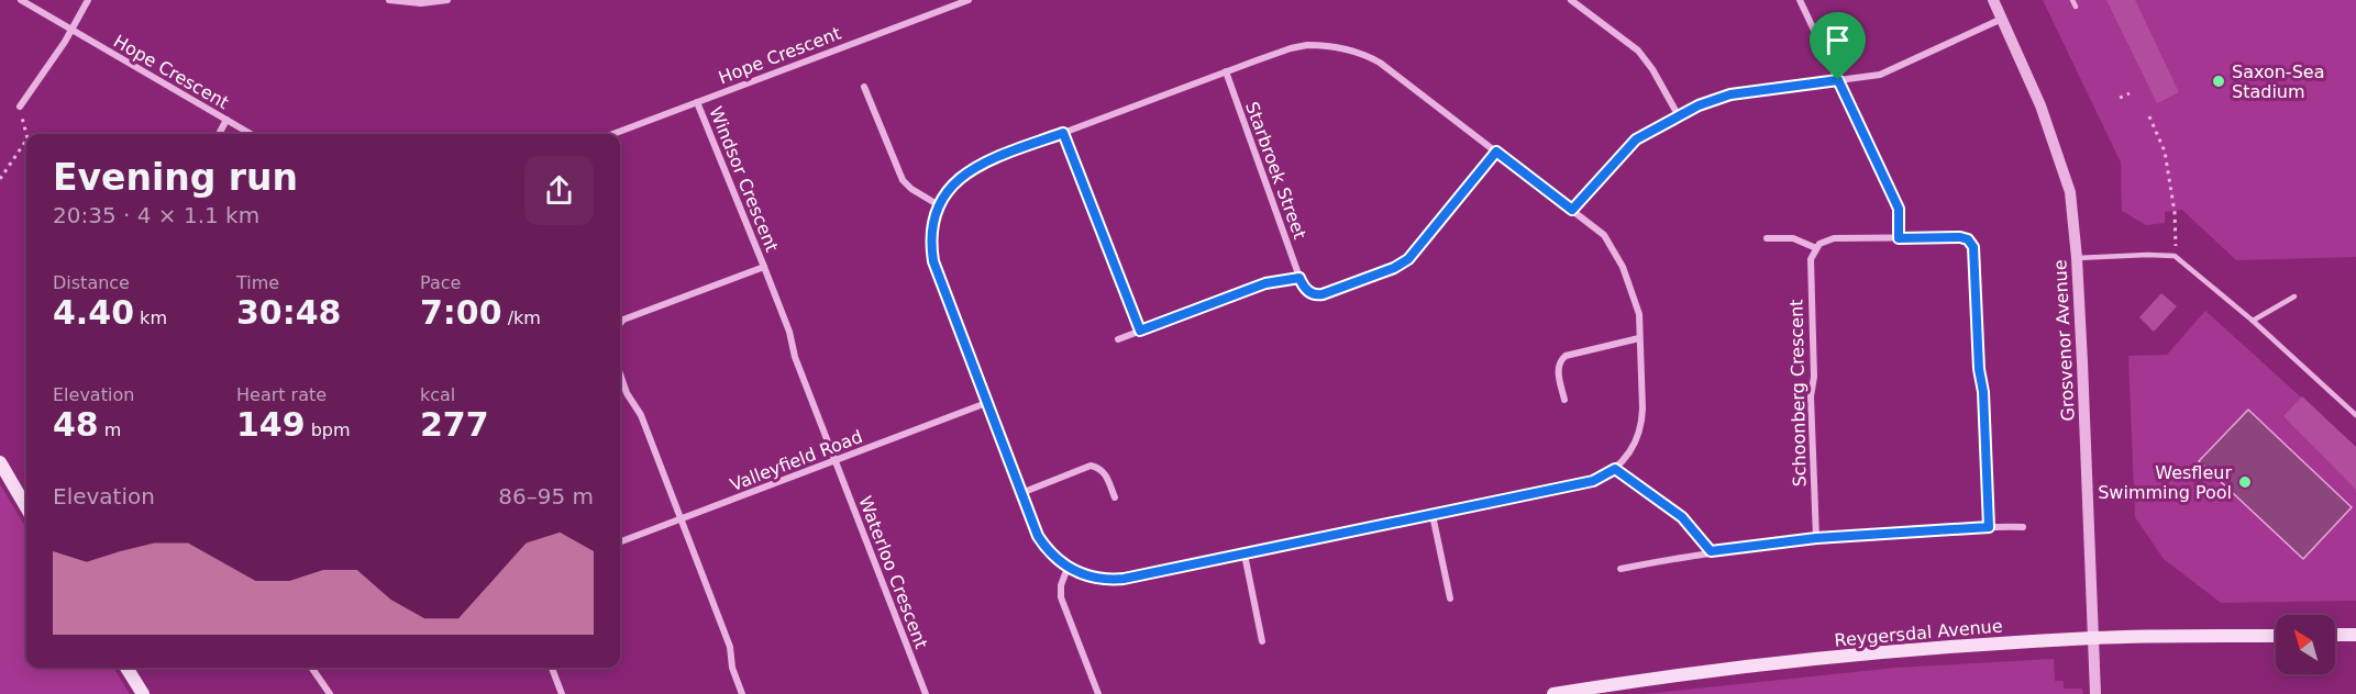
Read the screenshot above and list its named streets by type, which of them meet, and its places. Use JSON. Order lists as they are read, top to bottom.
{
  "streets": {
    "main road": ["Reygersdal Avenue"],
    "street": [
      "Hope Crescent",
      "Starbroek Street",
      "Windsor Crescent",
      "Grosvenor Avenue",
      "Schoonberg Crescent",
      "Valleyfield Road",
      "Waterloo Crescent"
    ]
  },
  "crossings": [
    ["Hope Crescent", "Windsor Crescent"],
    ["Windsor Crescent", "Valleyfield Road"],
    ["Windsor Crescent", "Waterloo Crescent"],
    ["Grosvenor Avenue", "Reygersdal Avenue"],
    ["Valleyfield Road", "Waterloo Crescent"]
  ],
  "places": ["Saxon-Sea Stadium", "Wesfleur Swimming Pool"],
  "north": "top left",
  "page": {
    "heading": ["Evening run", "20:35 · 4 × 1.1 km"],
    "stats": [
      ["Distance", "4.40 km"],
      ["Time", "30:48"],
      ["Pace", "7:00 /km"],
      ["Elevation", "48 m"],
      ["Heart rate", "149 bpm"],
      ["kcal", "277"]
    ],
    "chart": ["Elevation", "86–95 m"]
  }
}
